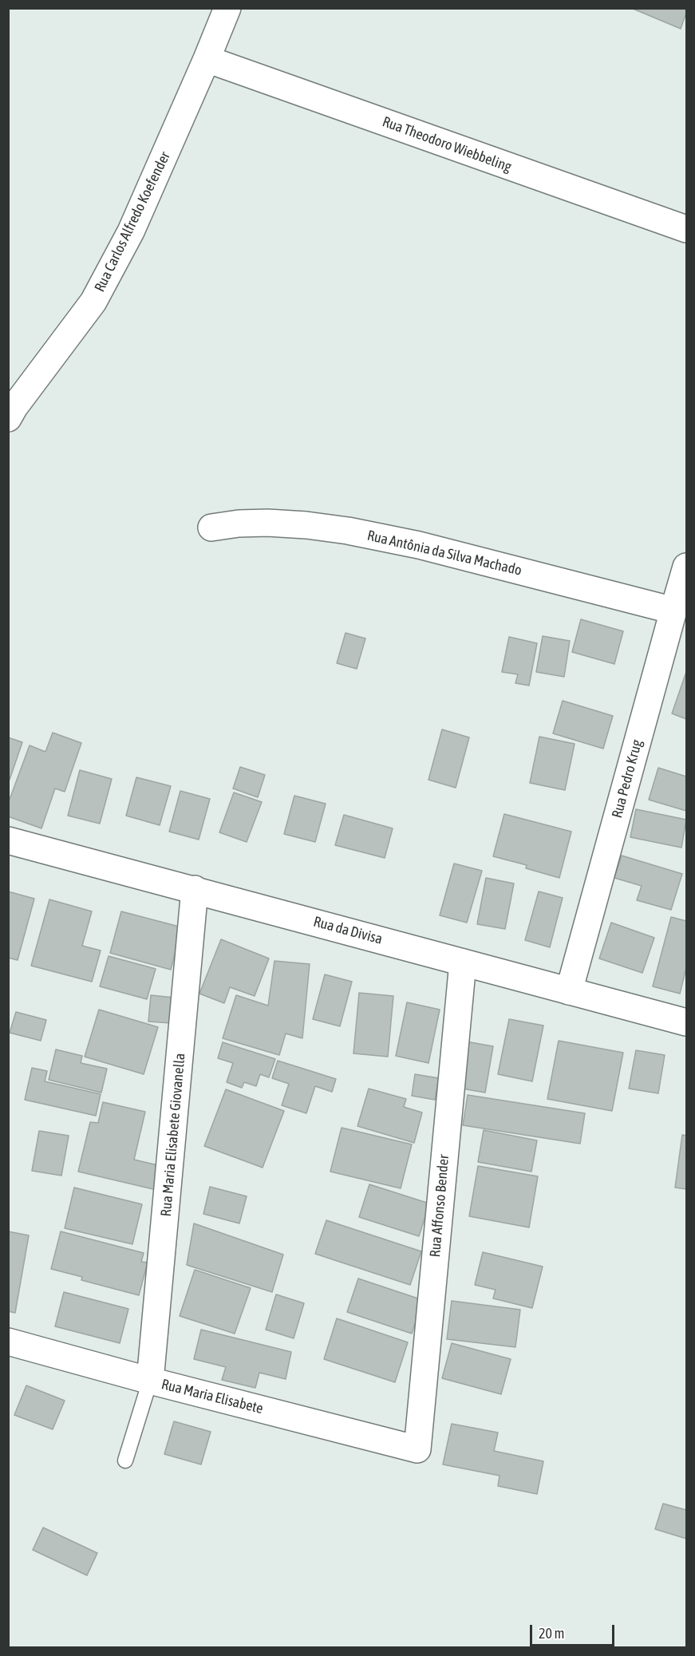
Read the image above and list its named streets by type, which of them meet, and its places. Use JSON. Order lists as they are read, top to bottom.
{
  "streets": {
    "street": [
      "Rua Theodoro Wiebbeling",
      "Rua Carlos Alfredo Koefender",
      "Rua Antônia da Silva Machado",
      "Rua Pedro Krug",
      "Rua da Divisa",
      "Rua Maria Elisabete Giovanella",
      "Rua Affonso Bender",
      "Rua Maria Elisabete"
    ]
  },
  "crossings": [
    ["Rua Theodoro Wiebbeling", "Rua Carlos Alfredo Koefender"],
    ["Rua Antônia da Silva Machado", "Rua Pedro Krug"],
    ["Rua Pedro Krug", "Rua da Divisa"],
    ["Rua da Divisa", "Rua Maria Elisabete Giovanella"],
    ["Rua da Divisa", "Rua Affonso Bender"],
    ["Rua Maria Elisabete Giovanella", "Rua Maria Elisabete"],
    ["Rua Affonso Bender", "Rua Maria Elisabete"]
  ],
  "scale_bar": "20 m"
}
